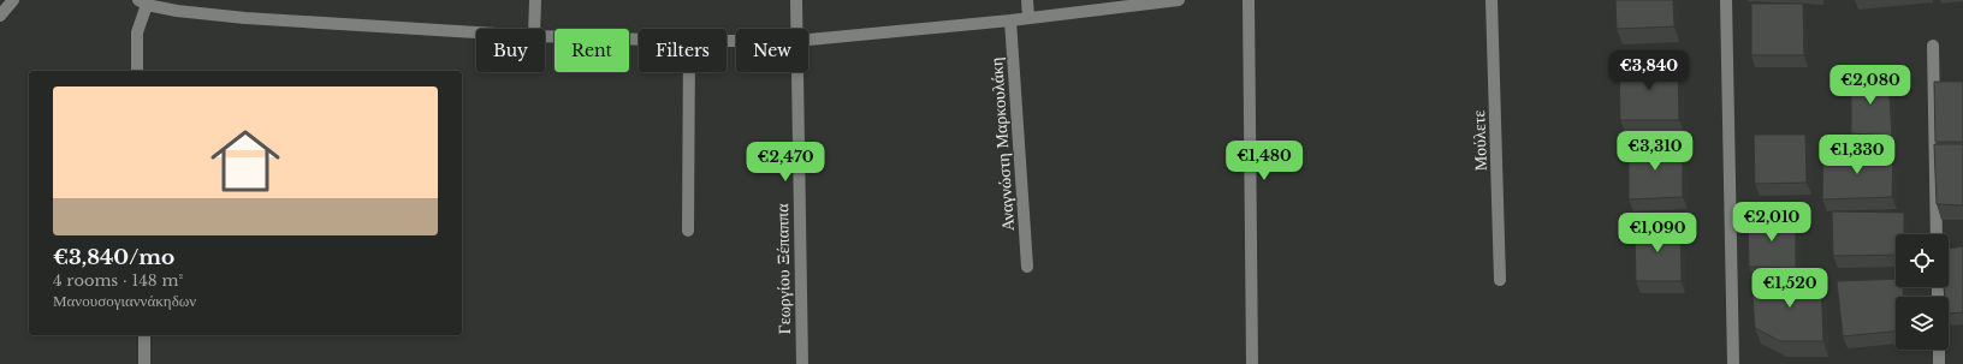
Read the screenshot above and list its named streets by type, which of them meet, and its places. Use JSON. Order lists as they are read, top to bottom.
{
  "streets": {
    "street": ["Μούλετε", "Αναγνώστη Μαρκουλάκη", "Γεωργίου Ξέπαππα"]
  },
  "page": {
    "chip": [
      "Buy",
      "Rent",
      "Filters",
      "New"
    ],
    "price": [
      "€3,840",
      "€2,080",
      "€3,310",
      "€1,330",
      "€1,480",
      "€2,470",
      "€2,010",
      "€1,090",
      "€1,520"
    ],
    "list": [
      {
        "name": "€3,840/mo",
        "note": "4 rooms · 148 m² · Μανουσογιαννάκηδων"
      }
    ]
  }
}
